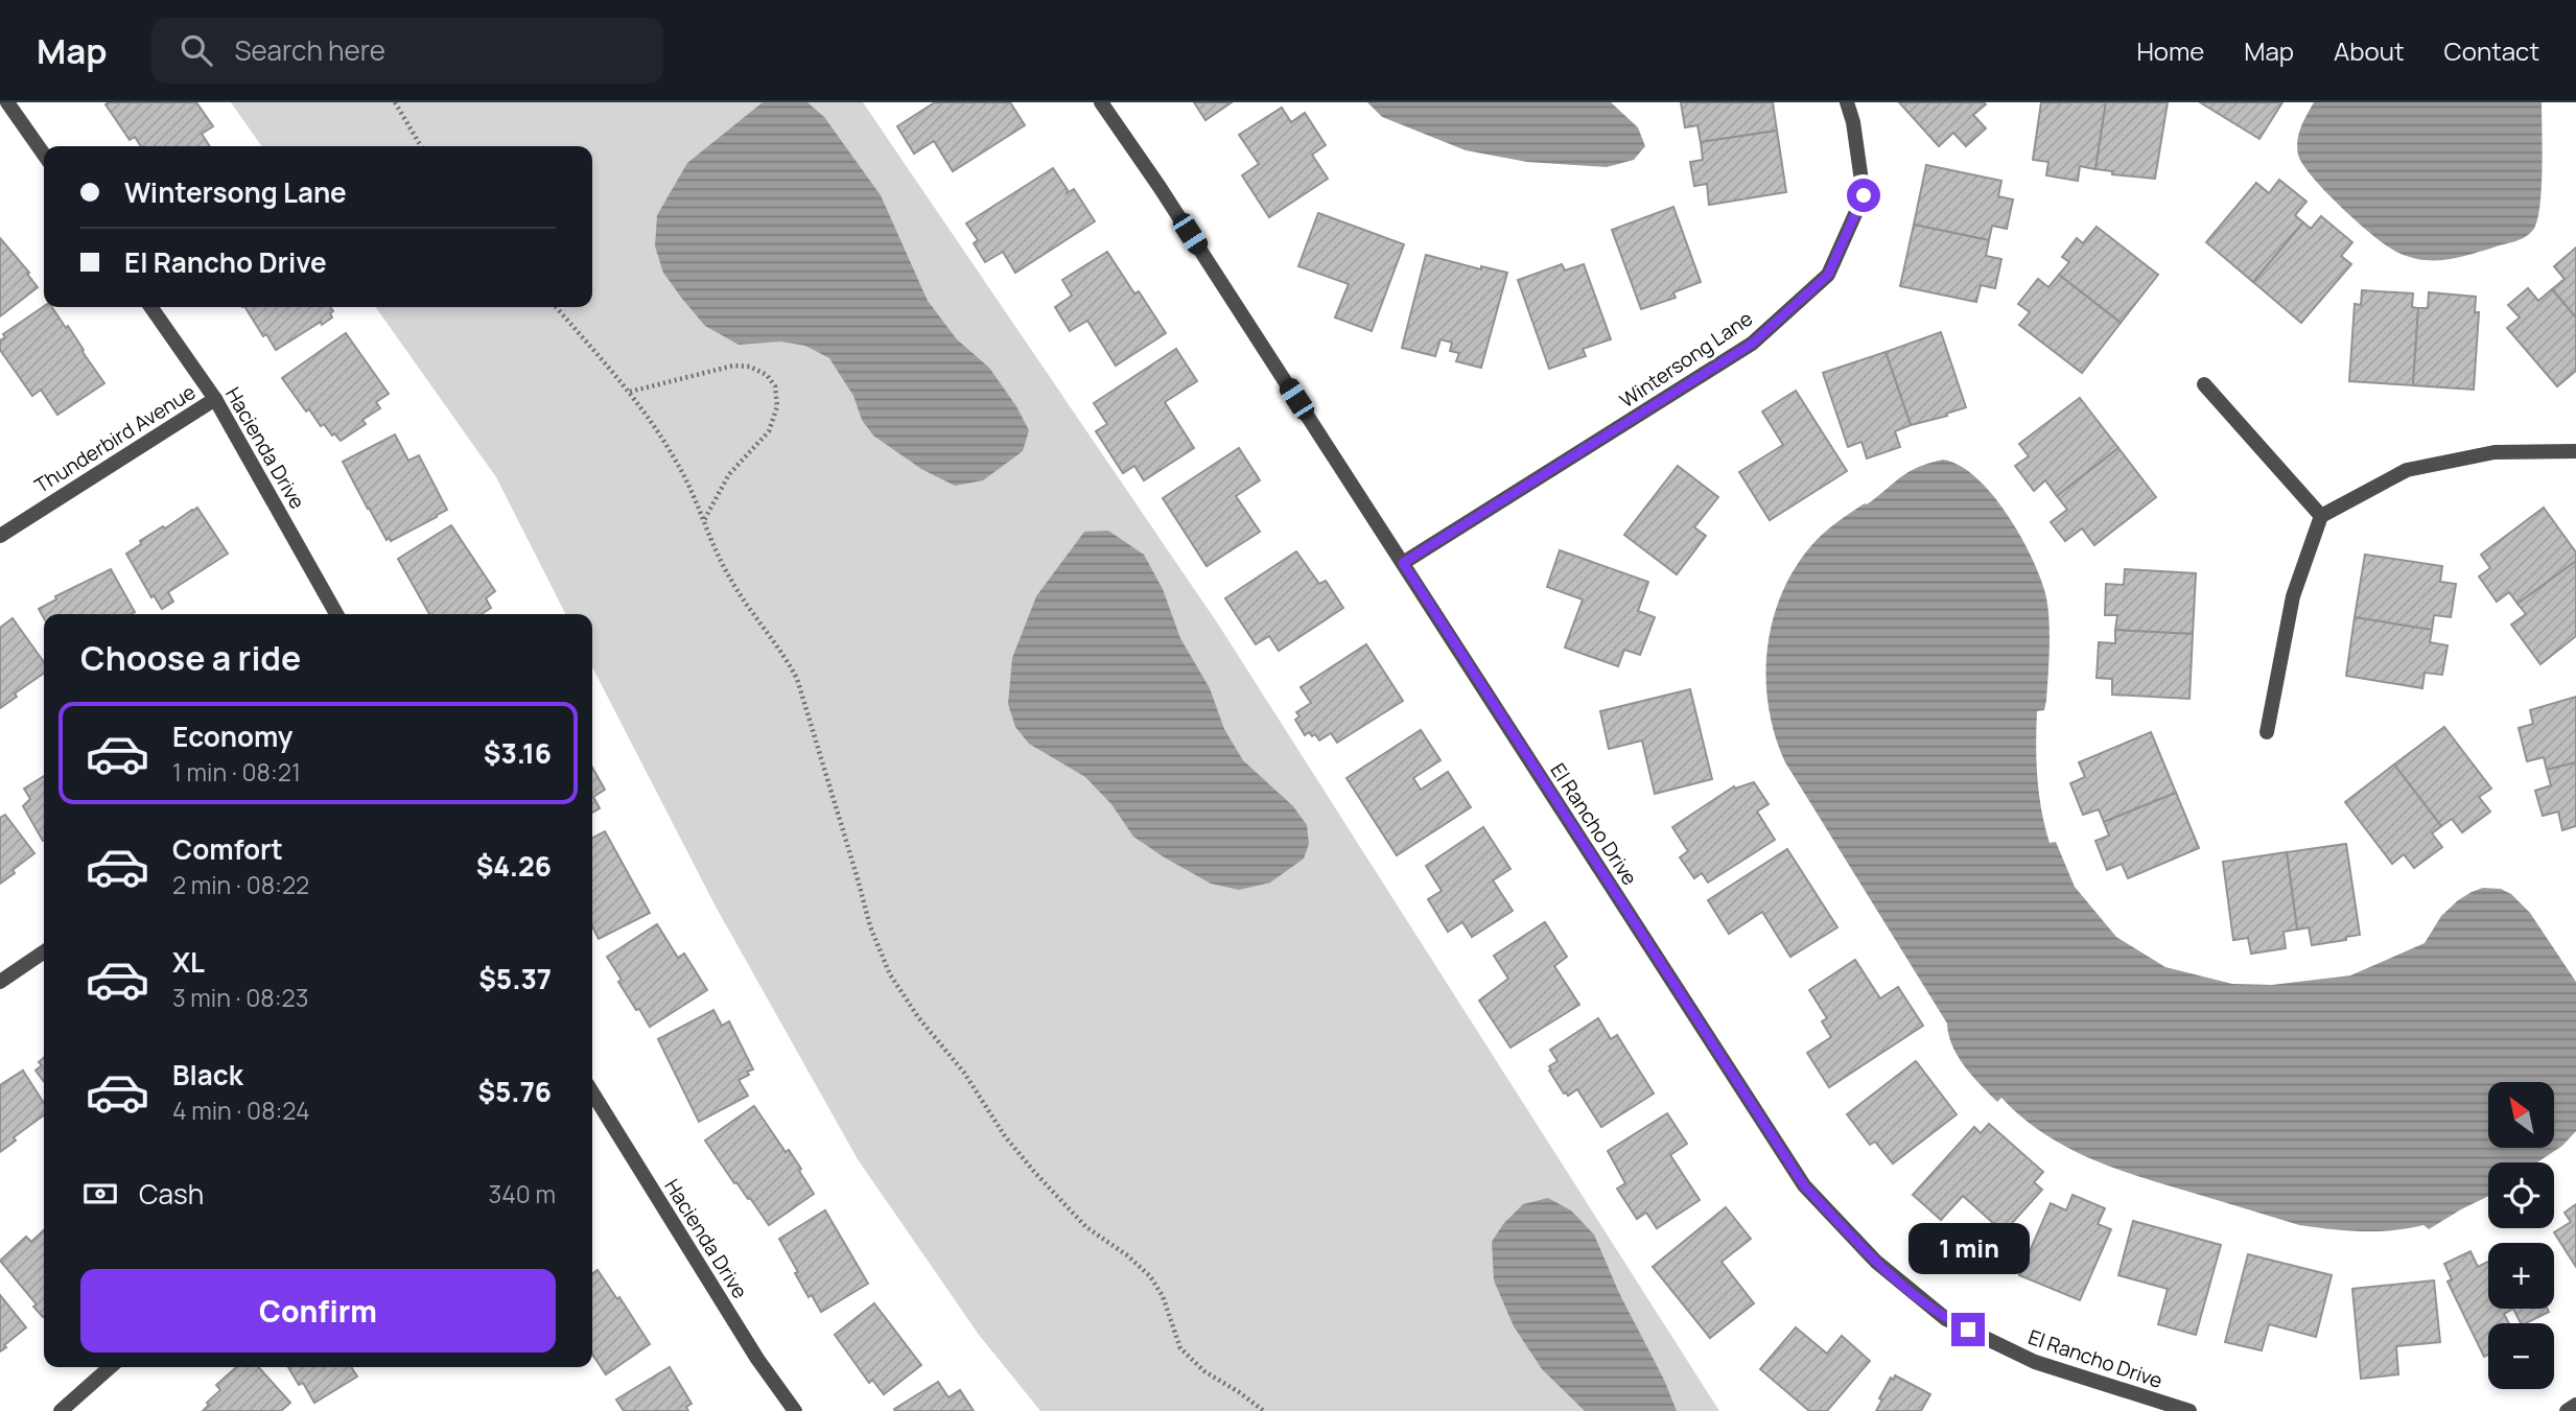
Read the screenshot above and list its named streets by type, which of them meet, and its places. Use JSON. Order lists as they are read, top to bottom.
{
  "streets": {
    "street": [
      "Wintersong Lane",
      "Thunderbird Avenue",
      "Hacienda Drive",
      "El Rancho Drive"
    ]
  },
  "crossings": [
    ["Wintersong Lane", "El Rancho Drive"],
    ["Thunderbird Avenue", "Hacienda Drive"]
  ],
  "north": "top left",
  "page": {
    "header": "Map",
    "search": "Search here",
    "nav": [
      "Home",
      "Map",
      "About",
      "Contact"
    ],
    "banner": ["Wintersong Lane", "El Rancho Drive"],
    "heading": "Choose a ride",
    "list": [
      {
        "name": "Economy",
        "note": "1 min · 08:21",
        "value": "$3.16"
      },
      {
        "name": "Comfort",
        "note": "2 min · 08:22",
        "value": "$4.26"
      },
      {
        "name": "XL",
        "note": "3 min · 08:23",
        "value": "$5.37"
      },
      {
        "name": "Black",
        "note": "4 min · 08:24",
        "value": "$5.76"
      }
    ],
    "map_buttons": ["+", "−"],
    "pay": ["Cash", "340 m"],
    "bubble": "1 min",
    "buttons": "Confirm"
  }
}
